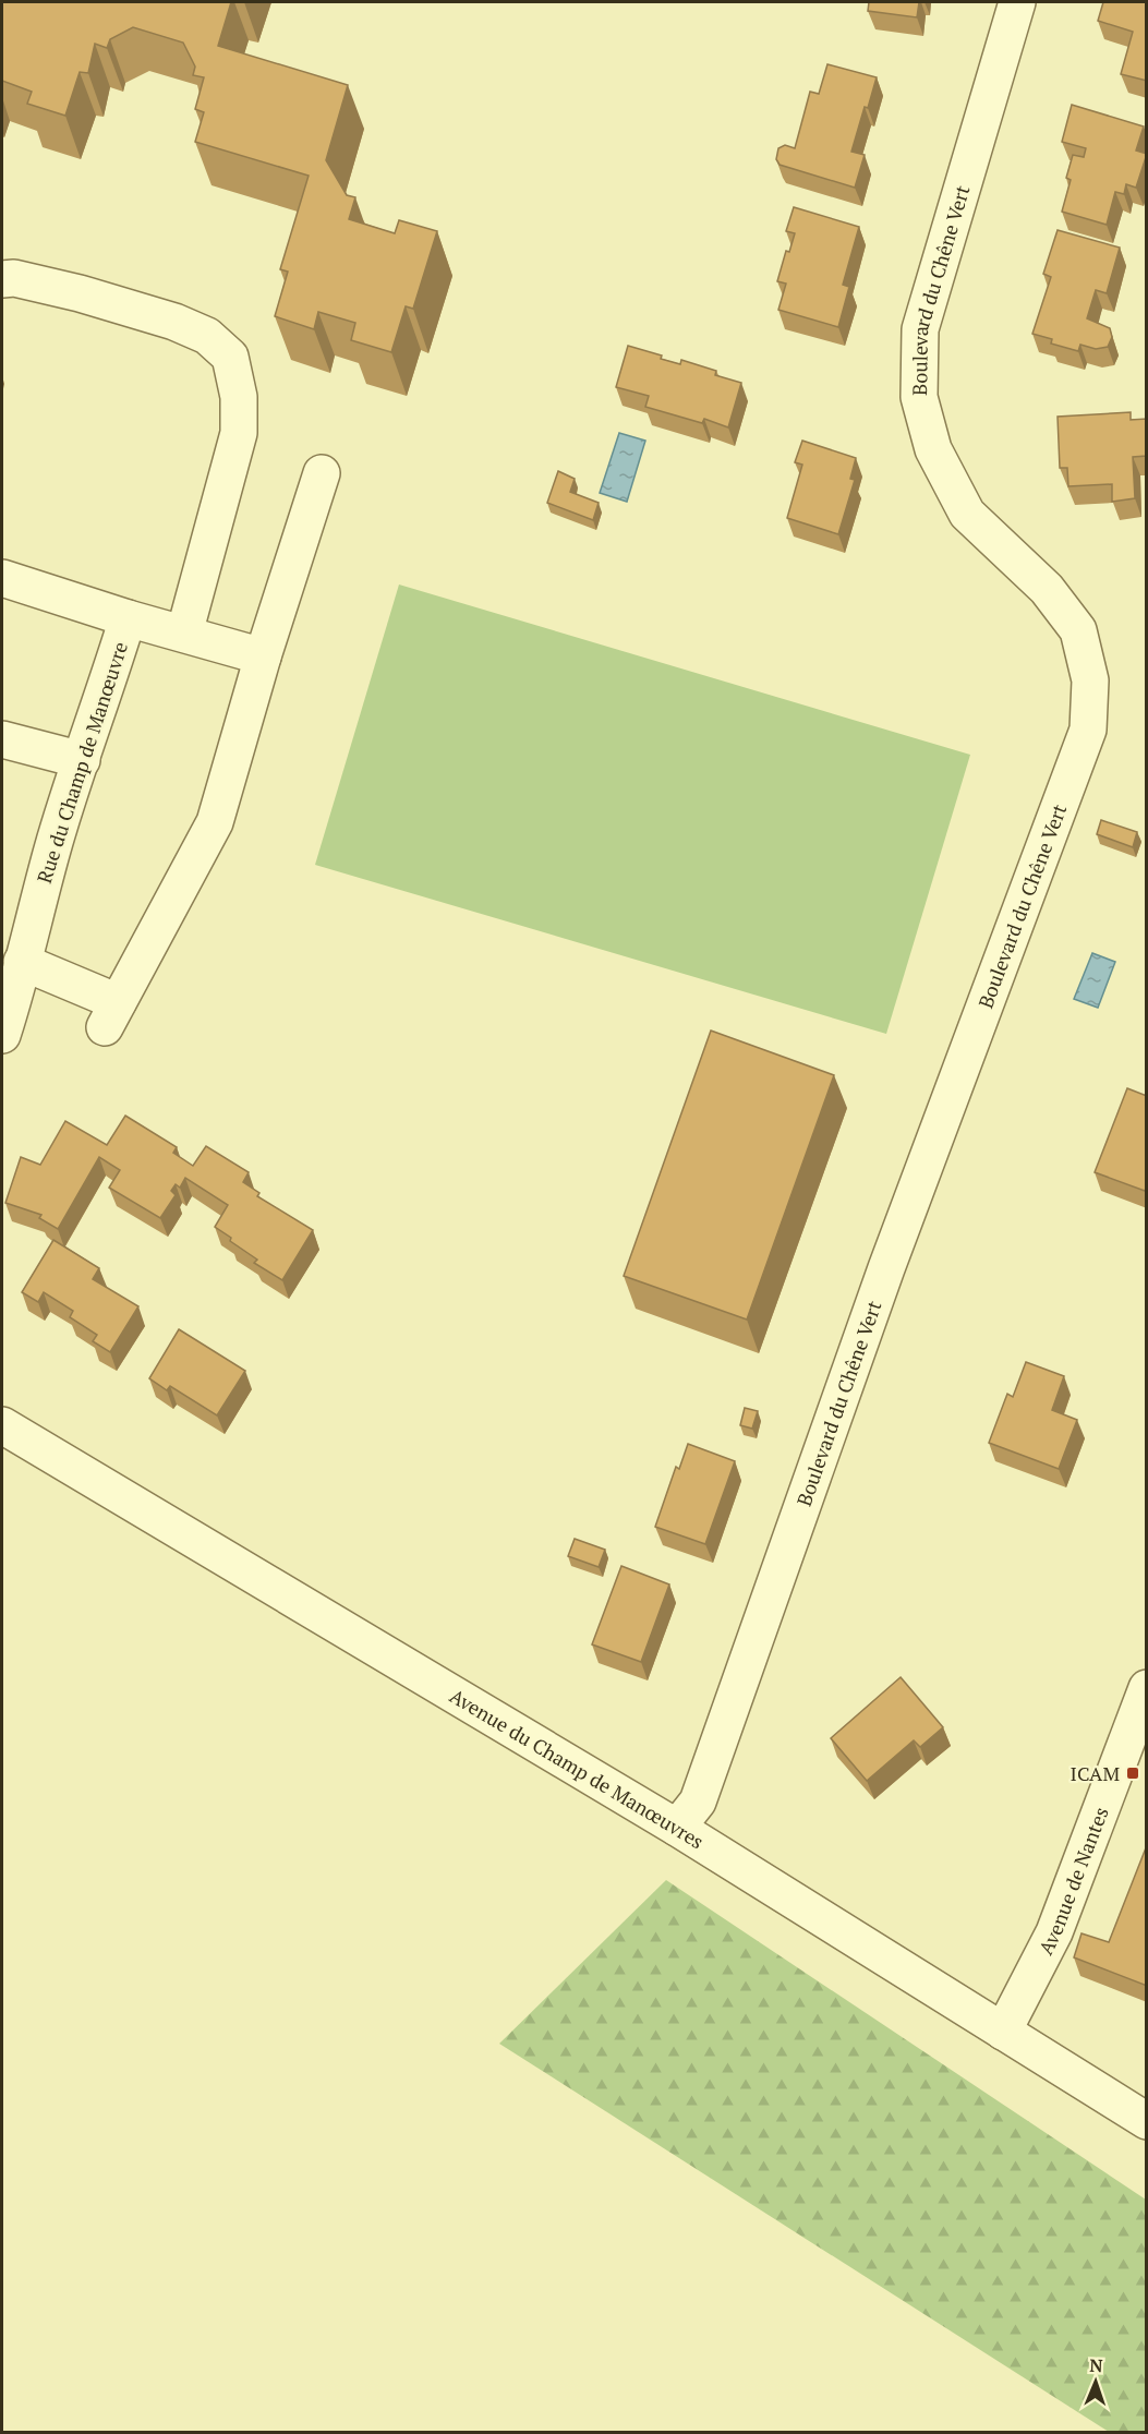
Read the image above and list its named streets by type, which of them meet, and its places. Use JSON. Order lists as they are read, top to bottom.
{
  "streets": {
    "street": [
      "Boulevard du Chêne Vert",
      "Rue du Champ de Manœuvre",
      "Avenue du Champ de Manœuvres",
      "Avenue de Nantes"
    ]
  },
  "crossings": [
    ["Boulevard du Chêne Vert", "Avenue du Champ de Manœuvres"],
    ["Avenue du Champ de Manœuvres", "Avenue de Nantes"]
  ],
  "places": {
    "transit": ["ICAM"]
  },
  "north": "top"
}
